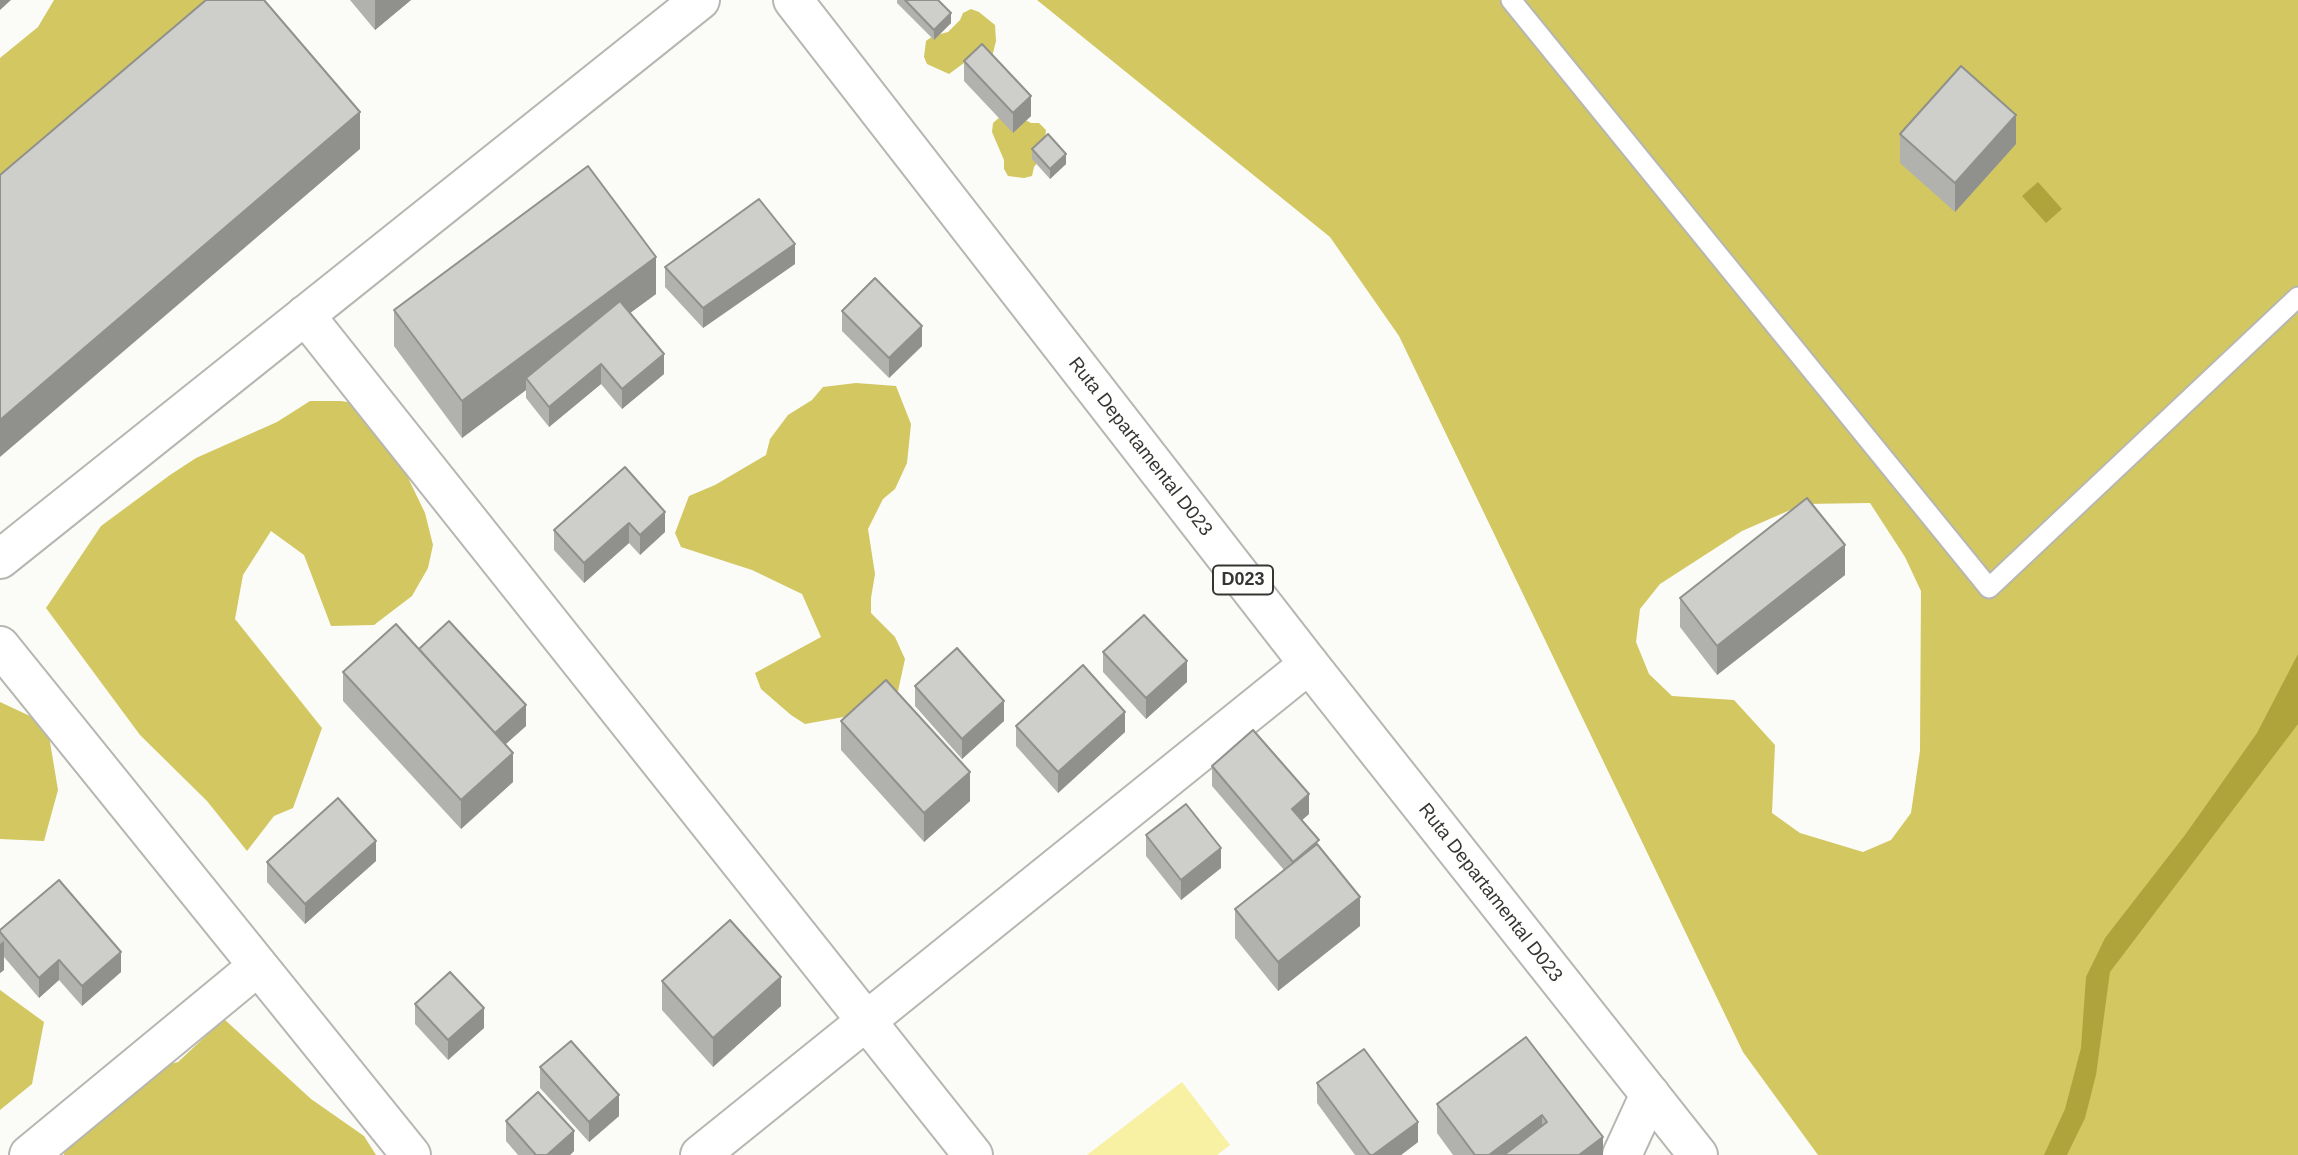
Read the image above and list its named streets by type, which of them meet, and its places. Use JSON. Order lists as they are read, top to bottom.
{
  "streets": {
    "street": ["Ruta Departamental D023", "D023"]
  }
}
